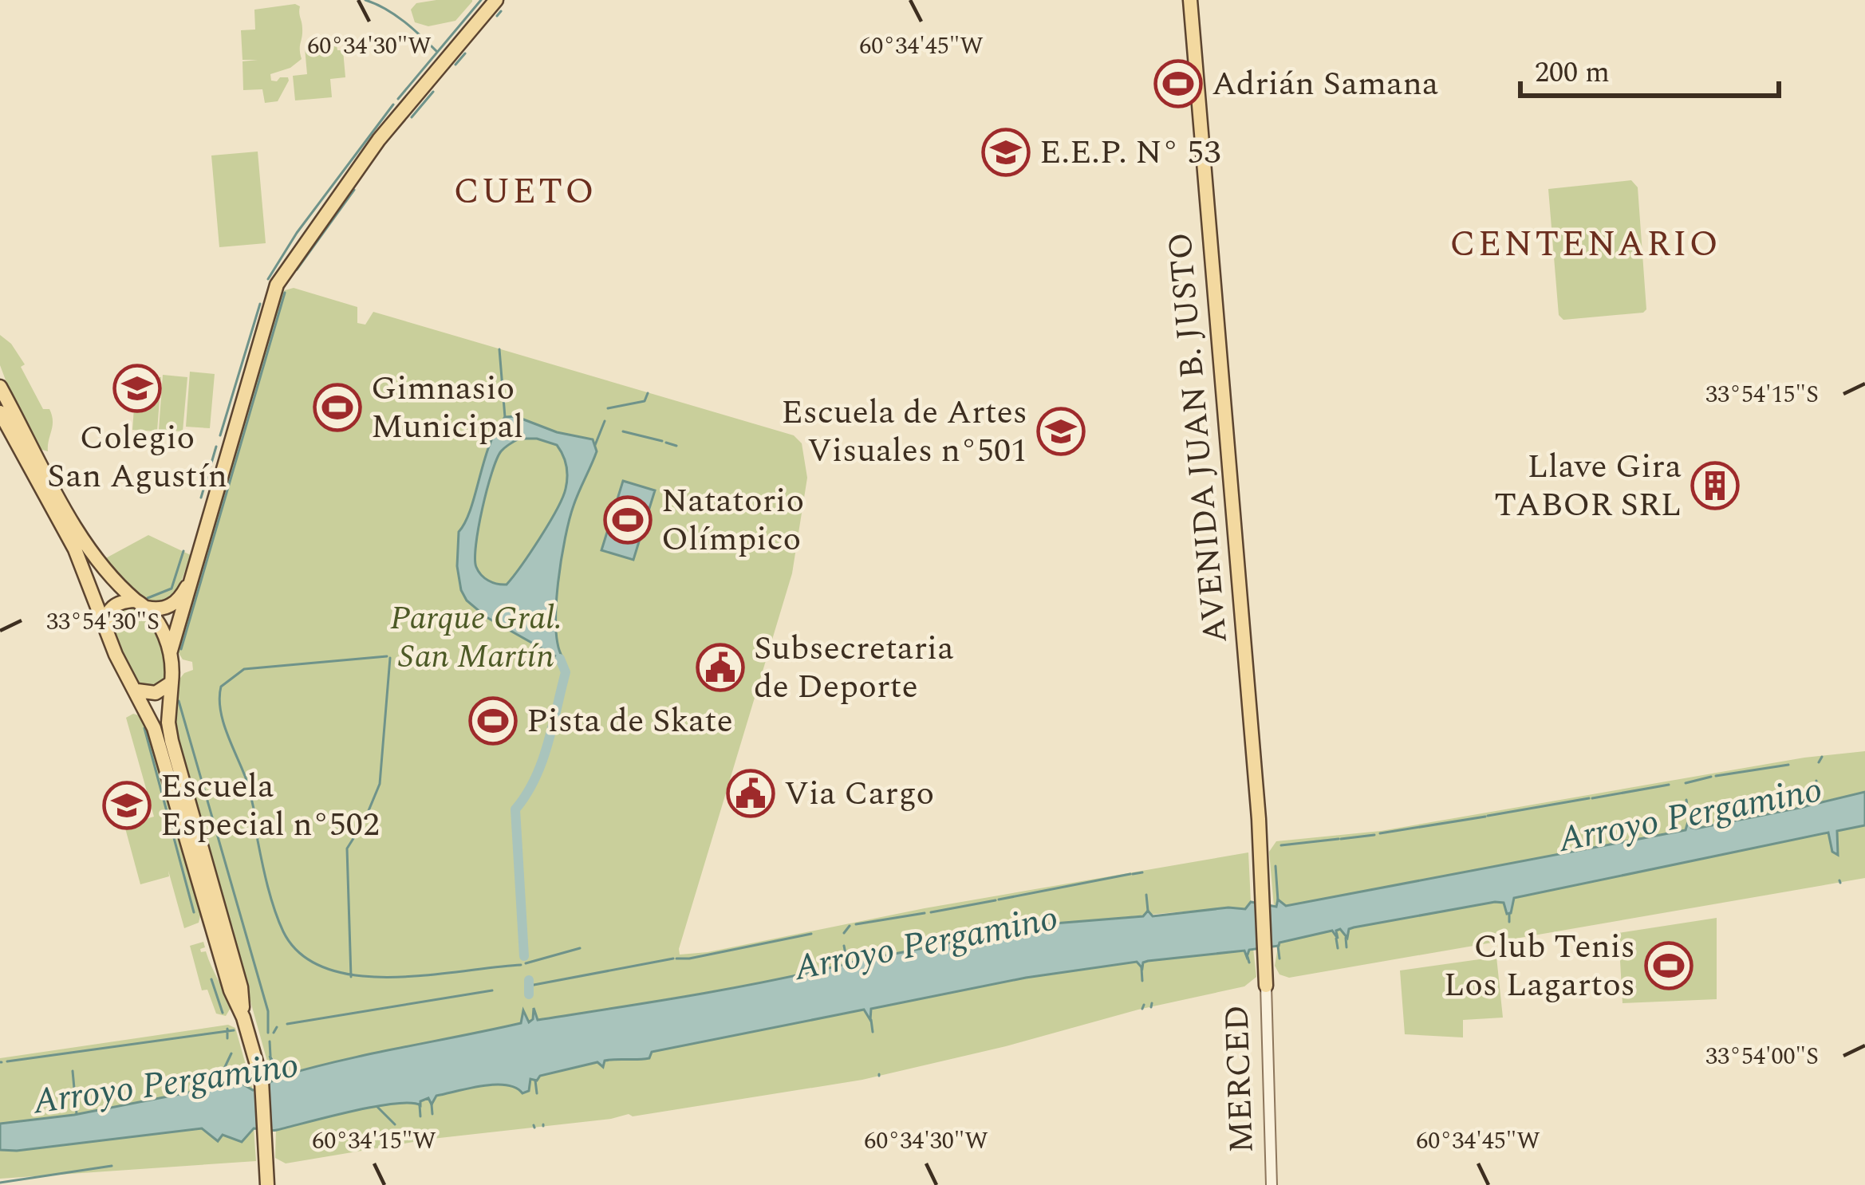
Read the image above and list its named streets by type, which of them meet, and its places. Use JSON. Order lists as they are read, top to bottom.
{
  "streets": {
    "main road": ["AVENIDA JUAN B. JUSTO"],
    "street": ["MERCED"]
  },
  "crossings": [
    ["AVENIDA JUAN B. JUSTO", "MERCED"]
  ],
  "districts": ["CUETO", "CENTENARIO"],
  "water": ["Arroyo Pergamino"],
  "parks": ["Parque Gral. San Martín"],
  "places": {
    "sports": [
      "Adrián Samana",
      "Gimnasio Municipal",
      "Natatorio Olímpico",
      "Pista de Skate",
      "Club Tenis Los Lagartos"
    ],
    "school or university": [
      "E.E.P. N° 53",
      "Colegio San Agustín",
      "Escuela de Artes Visuales n°501",
      "Escuela Especial n°502"
    ],
    "building": ["Llave Gira TABOR SRL"],
    "public building": ["Subsecretaria de Deporte", "Via Cargo"]
  },
  "scale_bar": "200 m",
  "coordinates": [
    "60°34'30\"W",
    "60°34'45\"W",
    "33°54'15\"S",
    "33°54'30\"S",
    "33°54'00\"S",
    "60°34'15\"W"
  ]
}
